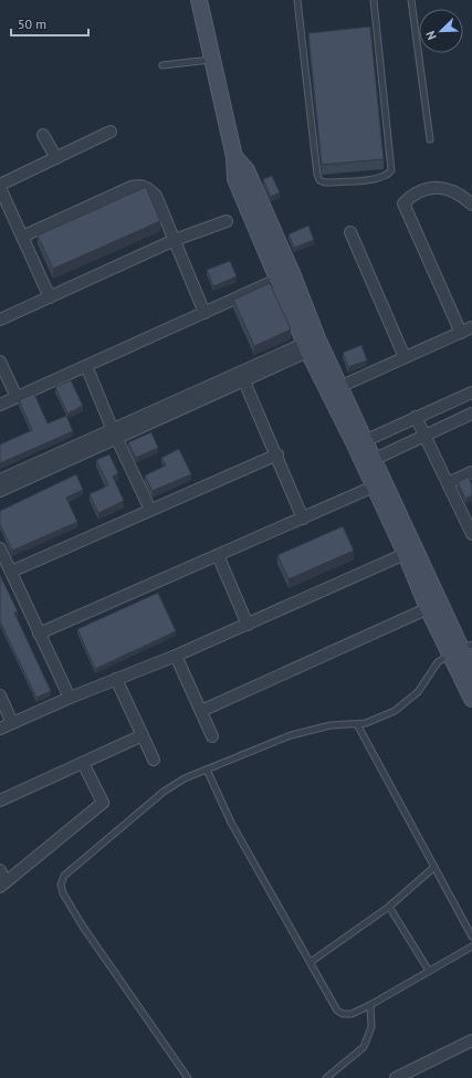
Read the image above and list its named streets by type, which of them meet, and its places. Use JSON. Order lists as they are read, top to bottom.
{
  "scale_bar": "50 m",
  "north": "bottom left"
}
